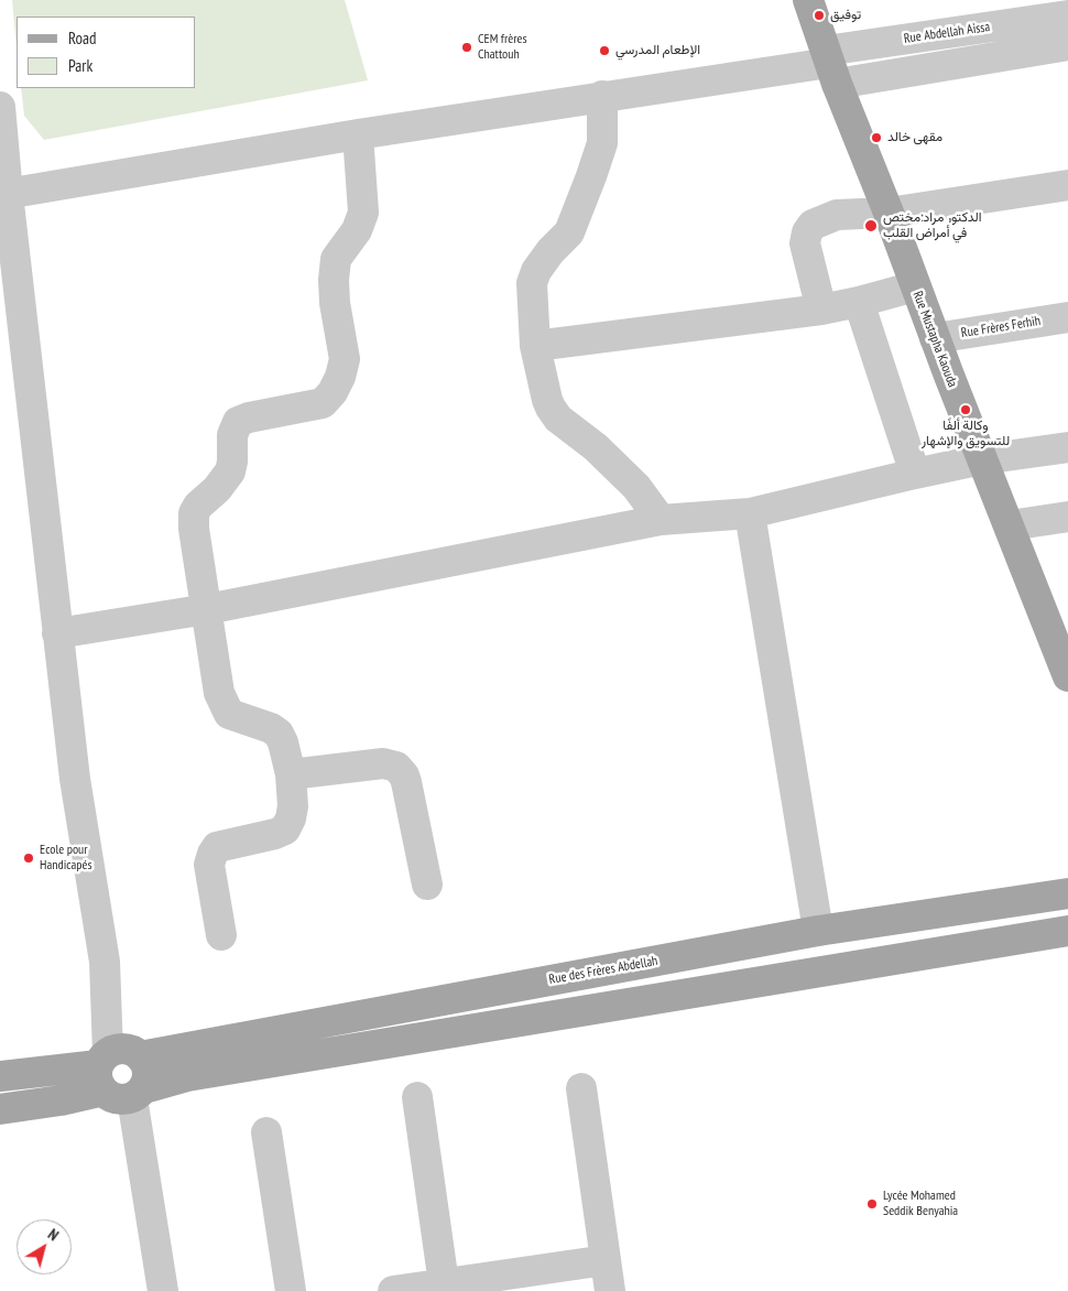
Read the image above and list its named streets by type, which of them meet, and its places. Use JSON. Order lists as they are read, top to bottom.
{
  "streets": {
    "main road": ["Rue Mustapha Kaouda", "Rue des Frères Abdellah"],
    "street": ["Rue Abdellah Aissa", "Rue Frères Ferhih"]
  },
  "crossings": [
    ["Rue Abdellah Aissa", "Rue Mustapha Kaouda"],
    ["Rue Frères Ferhih", "Rue Mustapha Kaouda"]
  ],
  "places": [
    "توفيق",
    "CEM frères Chattouh",
    "الإطعام المدرسي",
    "مقهى خالد",
    "الدكتور مراد:مختص في أمراض القلب",
    "وكالة ألفًا للتسويق والإشهار",
    "Ecole pour Handicapés",
    "Lycée Mohamed Seddik Benyahia"
  ],
  "legend": ["Road", "Park"],
  "north": "top right"
}
